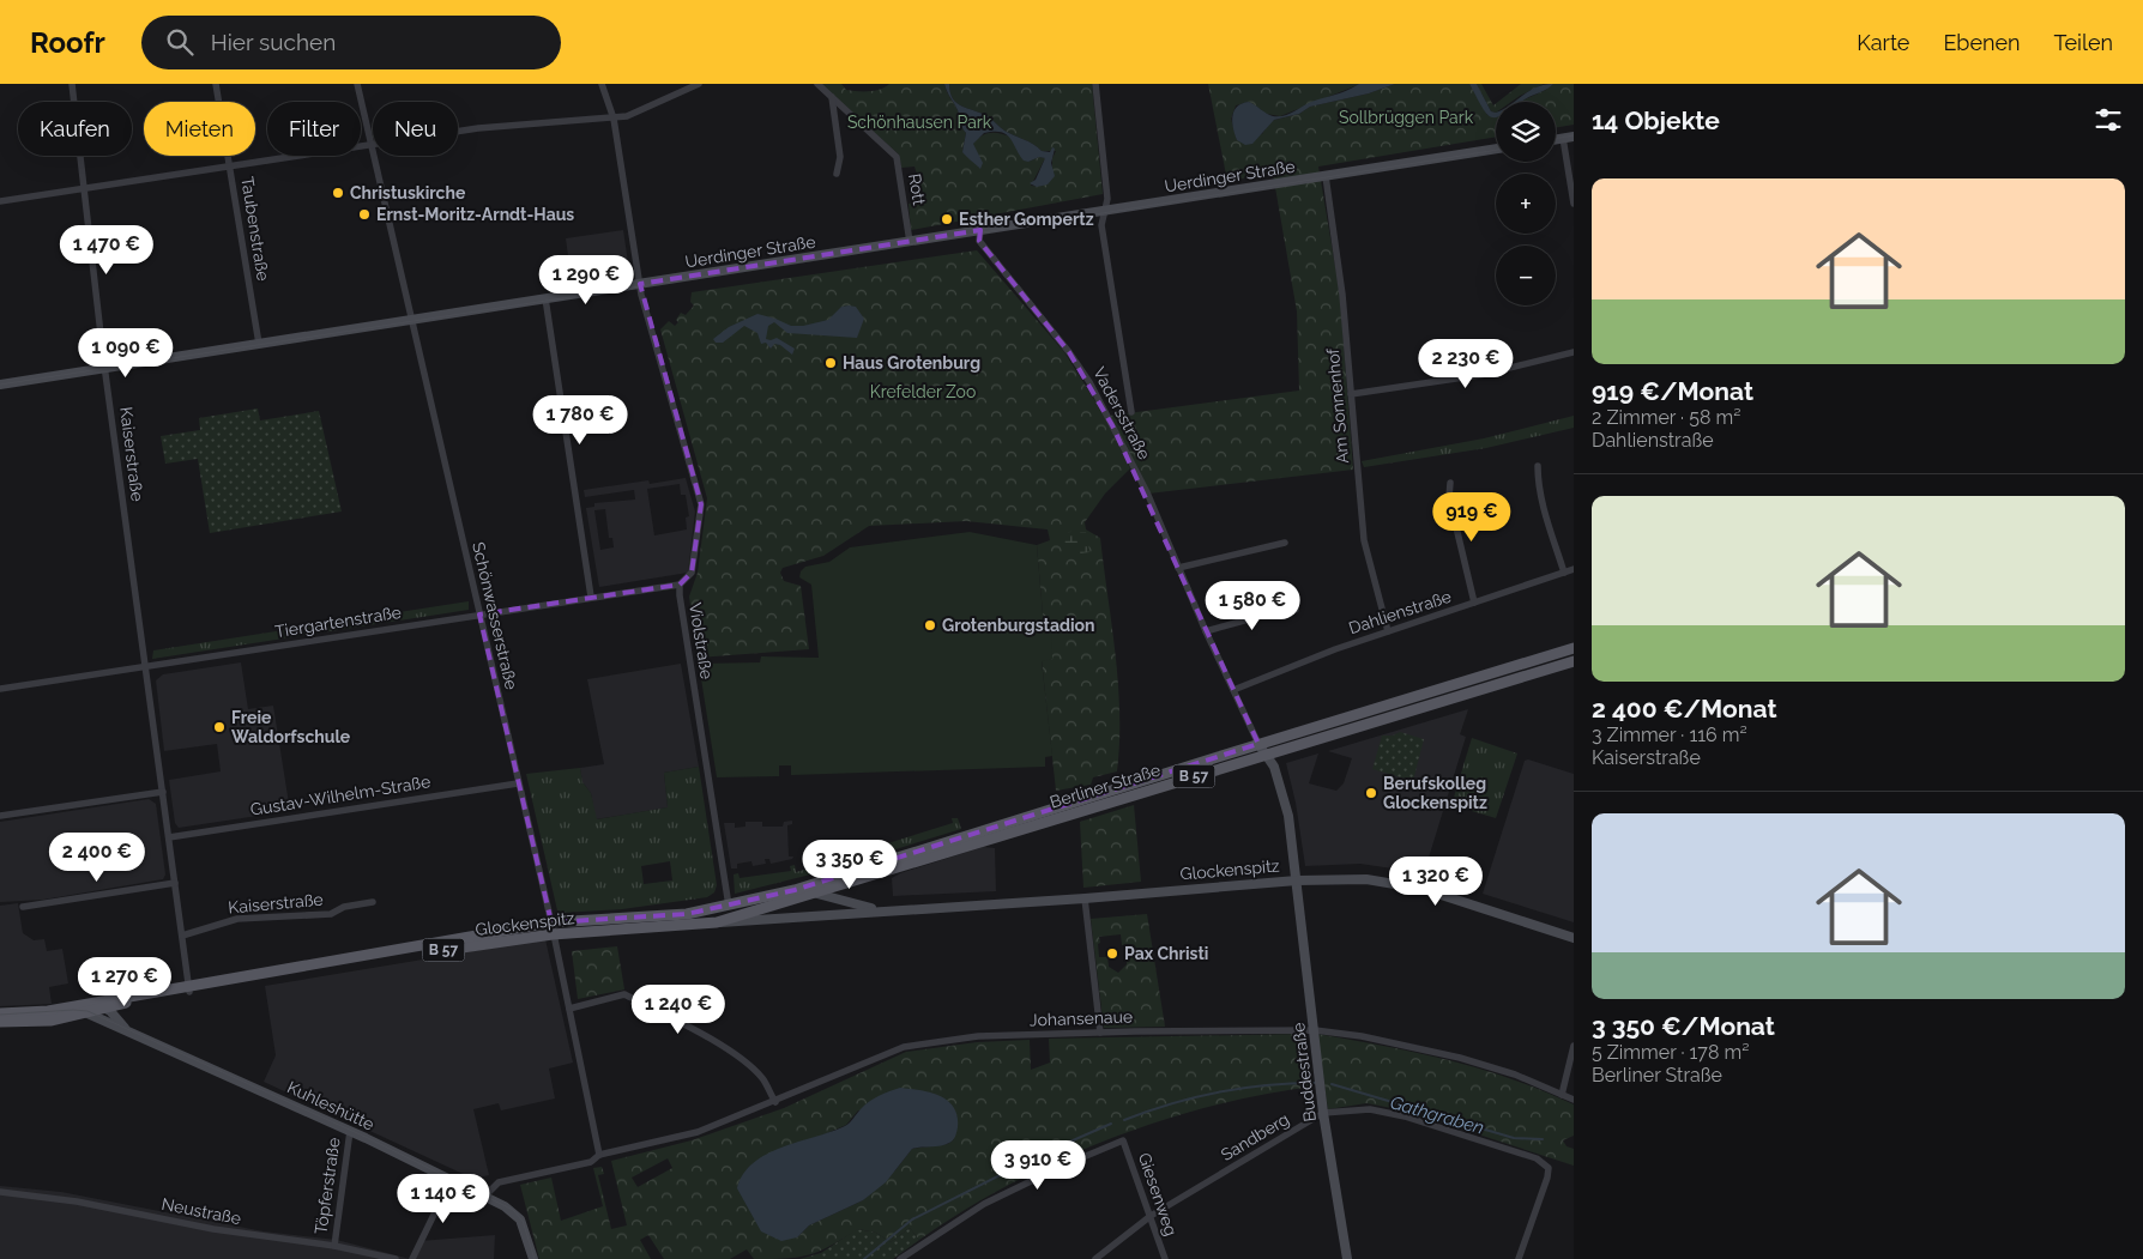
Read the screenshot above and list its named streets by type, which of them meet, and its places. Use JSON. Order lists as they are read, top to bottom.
{
  "streets": {
    "main road": [
      "Uerdinger Straße",
      "Vadersstraße",
      "B 57",
      "Berliner Straße",
      "Glockenspitz",
      "Buddestraße",
      "Kuhleshütte"
    ],
    "street": [
      "Rott",
      "Taubenstraße",
      "Am Sonnenhof",
      "Kaiserstraße",
      "Dahlienstraße",
      "Schönwasserstraße",
      "Tiergartenstraße",
      "Violstraße",
      "Gustav-Wilhelm-Straße",
      "Johansenaue",
      "Sandberg",
      "Töpferstraße",
      "Giesenweg",
      "Neustraße"
    ]
  },
  "crossings": [
    ["Uerdinger Straße", "Rott"],
    ["Uerdinger Straße", "Taubenstraße"],
    ["Uerdinger Straße", "Am Sonnenhof"],
    ["Uerdinger Straße", "Vadersstraße"],
    ["Uerdinger Straße", "Kaiserstraße"],
    ["Uerdinger Straße", "Schönwasserstraße"],
    ["Uerdinger Straße", "Violstraße"],
    ["Am Sonnenhof", "Dahlienstraße"],
    ["Vadersstraße", "Dahlienstraße"],
    ["Vadersstraße", "Berliner Straße"],
    ["Vadersstraße", "Glockenspitz"],
    ["Vadersstraße", "Buddestraße"],
    ["Kaiserstraße", "Tiergartenstraße"],
    ["Kaiserstraße", "Gustav-Wilhelm-Straße"],
    ["Kaiserstraße", "Glockenspitz"],
    ["Schönwasserstraße", "Tiergartenstraße"],
    ["Schönwasserstraße", "Gustav-Wilhelm-Straße"],
    ["Schönwasserstraße", "Glockenspitz"],
    ["Schönwasserstraße", "Johansenaue"],
    ["Tiergartenstraße", "Violstraße"],
    ["Violstraße", "Berliner Straße"],
    ["Violstraße", "Glockenspitz"],
    ["Berliner Straße", "Glockenspitz"],
    ["Glockenspitz", "Buddestraße"],
    ["Glockenspitz", "Kuhleshütte"],
    ["Johansenaue", "Buddestraße"],
    ["Johansenaue", "Kuhleshütte"],
    ["Buddestraße", "Sandberg"],
    ["Kuhleshütte", "Töpferstraße"],
    ["Sandberg", "Giesenweg"],
    ["Töpferstraße", "Neustraße"]
  ],
  "water": ["Gathgraben"],
  "parks": ["Sollbrüggen Park", "Schönhausen Park", "Krefelder Zoo"],
  "places": [
    "Christuskirche",
    "Ernst-Moritz-Arndt-Haus",
    "Esther Gompertz",
    "Haus Grotenburg",
    "Grotenburgstadion",
    "Freie Waldorfschule",
    "Berufskolleg Glockenspitz",
    "Pax Christi"
  ],
  "page": {
    "header": "Roofr",
    "search": "Hier suchen",
    "nav": ["Karte", "Ebenen", "Teilen"],
    "heading": "14 Objekte",
    "map_buttons": ["+", "−"],
    "chip": [
      "Kaufen",
      "Mieten",
      "Filter",
      "Neu"
    ],
    "list": [
      {
        "name": "919 €/Monat",
        "note": "2 Zimmer · 58 m² · Dahlienstraße"
      },
      {
        "name": "2 400 €/Monat",
        "note": "3 Zimmer · 116 m² · Kaiserstraße"
      },
      {
        "name": "3 350 €/Monat",
        "note": "5 Zimmer · 178 m² · Berliner Straße"
      }
    ],
    "price": [
      "1 470 €",
      "1 290 €",
      "1 090 €",
      "2 230 €",
      "1 780 €",
      "919 €",
      "1 580 €",
      "2 400 €",
      "3 350 €",
      "1 320 €",
      "1 270 €",
      "1 240 €",
      "3 910 €",
      "1 140 €"
    ]
  }
}
